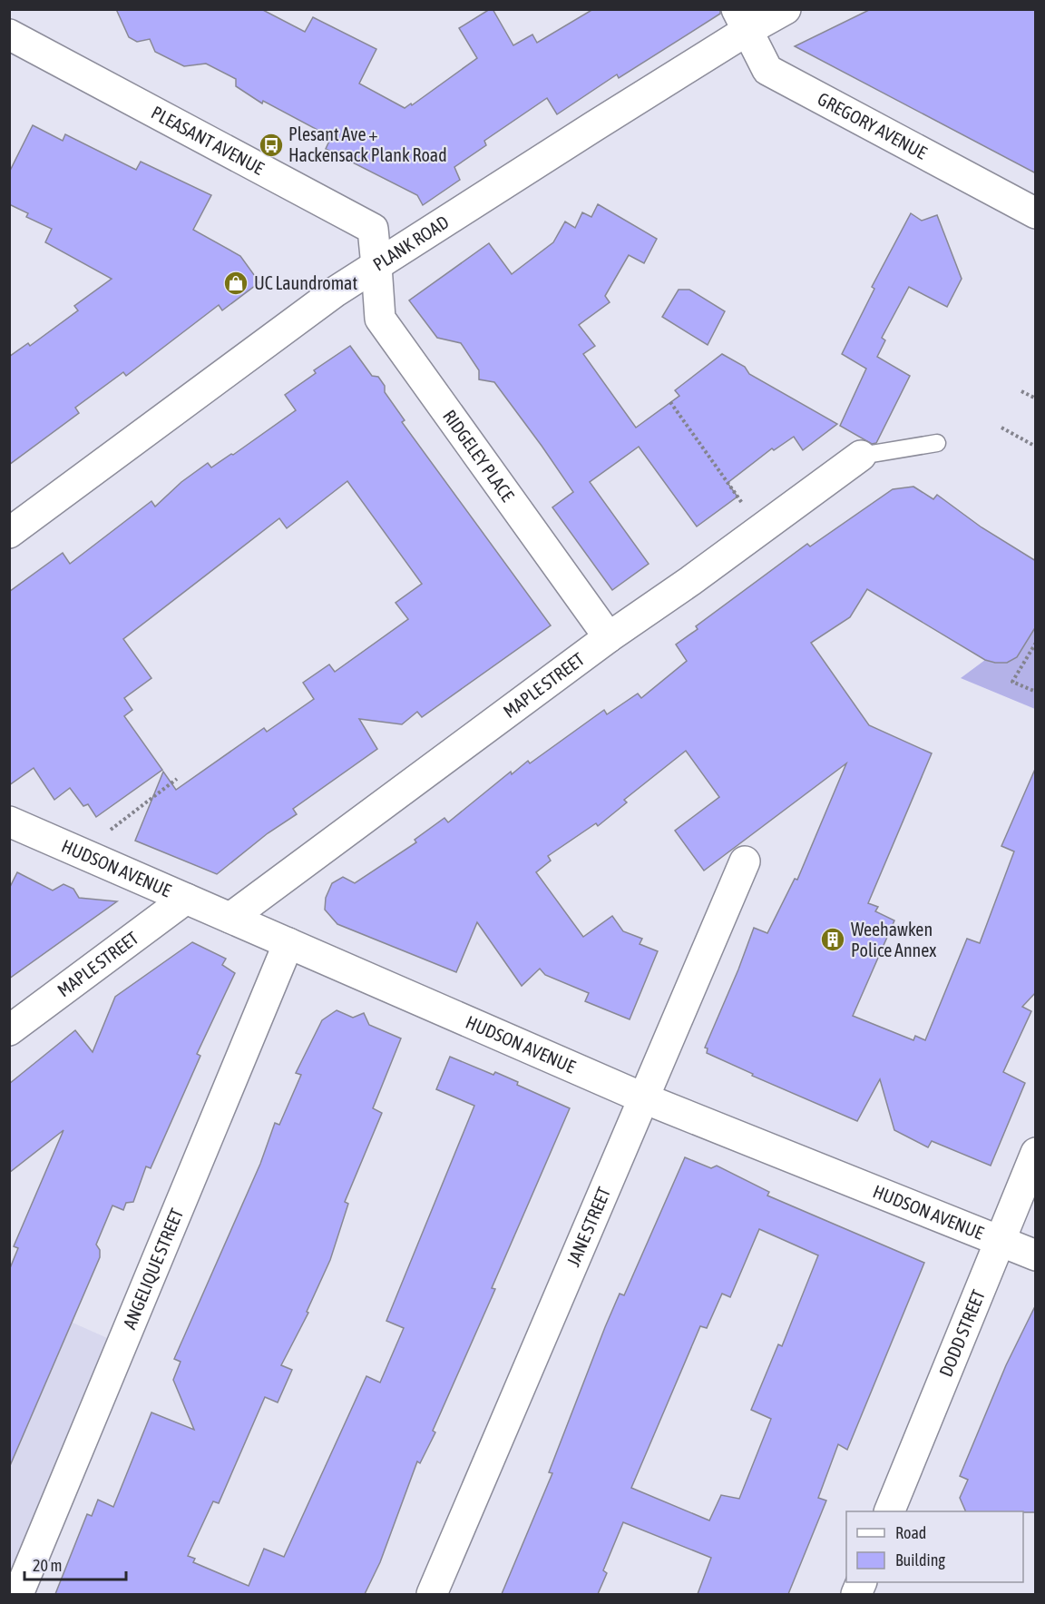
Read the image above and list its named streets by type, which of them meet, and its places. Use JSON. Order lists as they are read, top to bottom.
{
  "streets": {
    "street": [
      "GREGORY AVENUE",
      "PLEASANT AVENUE",
      "PLANK ROAD",
      "RIDGELEY PLACE",
      "MAPLE STREET",
      "HUDSON AVENUE",
      "JANE STREET",
      "ANGELIQUE STREET",
      "DODD STREET"
    ]
  },
  "crossings": [
    ["GREGORY AVENUE", "PLANK ROAD"],
    ["PLEASANT AVENUE", "PLANK ROAD"],
    ["PLEASANT AVENUE", "RIDGELEY PLACE"],
    ["PLANK ROAD", "RIDGELEY PLACE"],
    ["RIDGELEY PLACE", "MAPLE STREET"],
    ["MAPLE STREET", "HUDSON AVENUE"],
    ["HUDSON AVENUE", "JANE STREET"],
    ["HUDSON AVENUE", "ANGELIQUE STREET"],
    ["HUDSON AVENUE", "DODD STREET"]
  ],
  "places": {
    "bus stop": ["Plesant Ave + Hackensack Plank Road"],
    "shop": ["UC Laundromat"],
    "building": ["Weehawken Police Annex"]
  },
  "legend": ["Road", "Building"],
  "scale_bar": "20 m"
}
